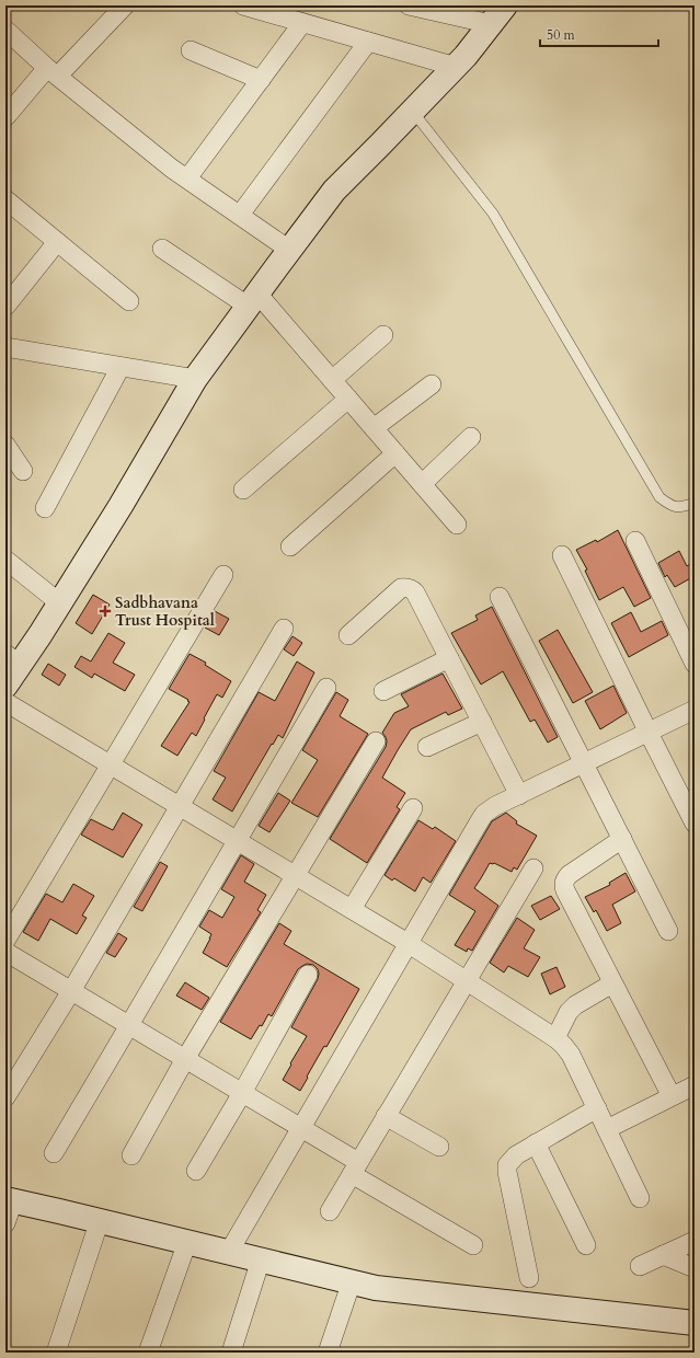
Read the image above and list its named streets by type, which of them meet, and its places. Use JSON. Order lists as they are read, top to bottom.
{
  "places": {
    "health": ["Sadbhavana Trust Hospital"]
  },
  "scale_bar": "50 m"
}
